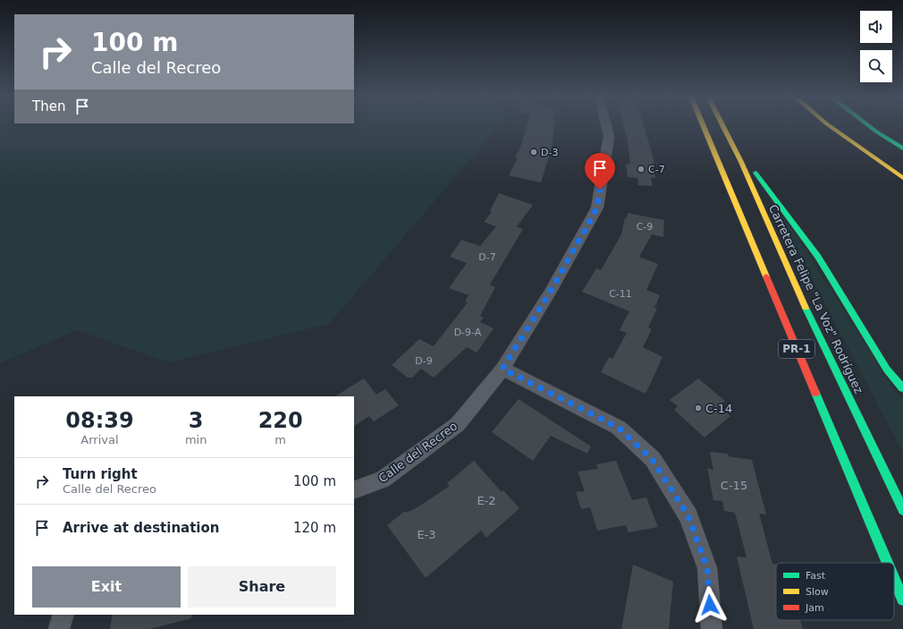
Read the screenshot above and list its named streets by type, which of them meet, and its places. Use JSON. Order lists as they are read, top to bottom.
{
  "streets": {
    "highway": ["Carretera Felipe \"La Voz\" Rodríguez", "PR-1"],
    "street": ["Calle del Recreo"]
  },
  "places": ["D-3", "C-7", "C-14"],
  "house_numbers": [
    "C-9",
    "D-7",
    "C-11",
    "D-9-A",
    "D-9",
    "C-15",
    "E-2",
    "E-3"
  ],
  "legend": ["Fast", "Slow", "Jam"],
  "page": {
    "turn": ["100 m", "Calle del Recreo"],
    "then": "Then",
    "eta": [
      "08:39",
      "Arrival",
      "3",
      "min",
      "220",
      "m"
    ],
    "list": [
      {
        "name": "Turn right",
        "note": "Calle del Recreo",
        "value": "100 m"
      },
      {
        "name": "Arrive at destination",
        "value": "120 m"
      }
    ],
    "buttons": ["Exit", "Share"]
  }
}
